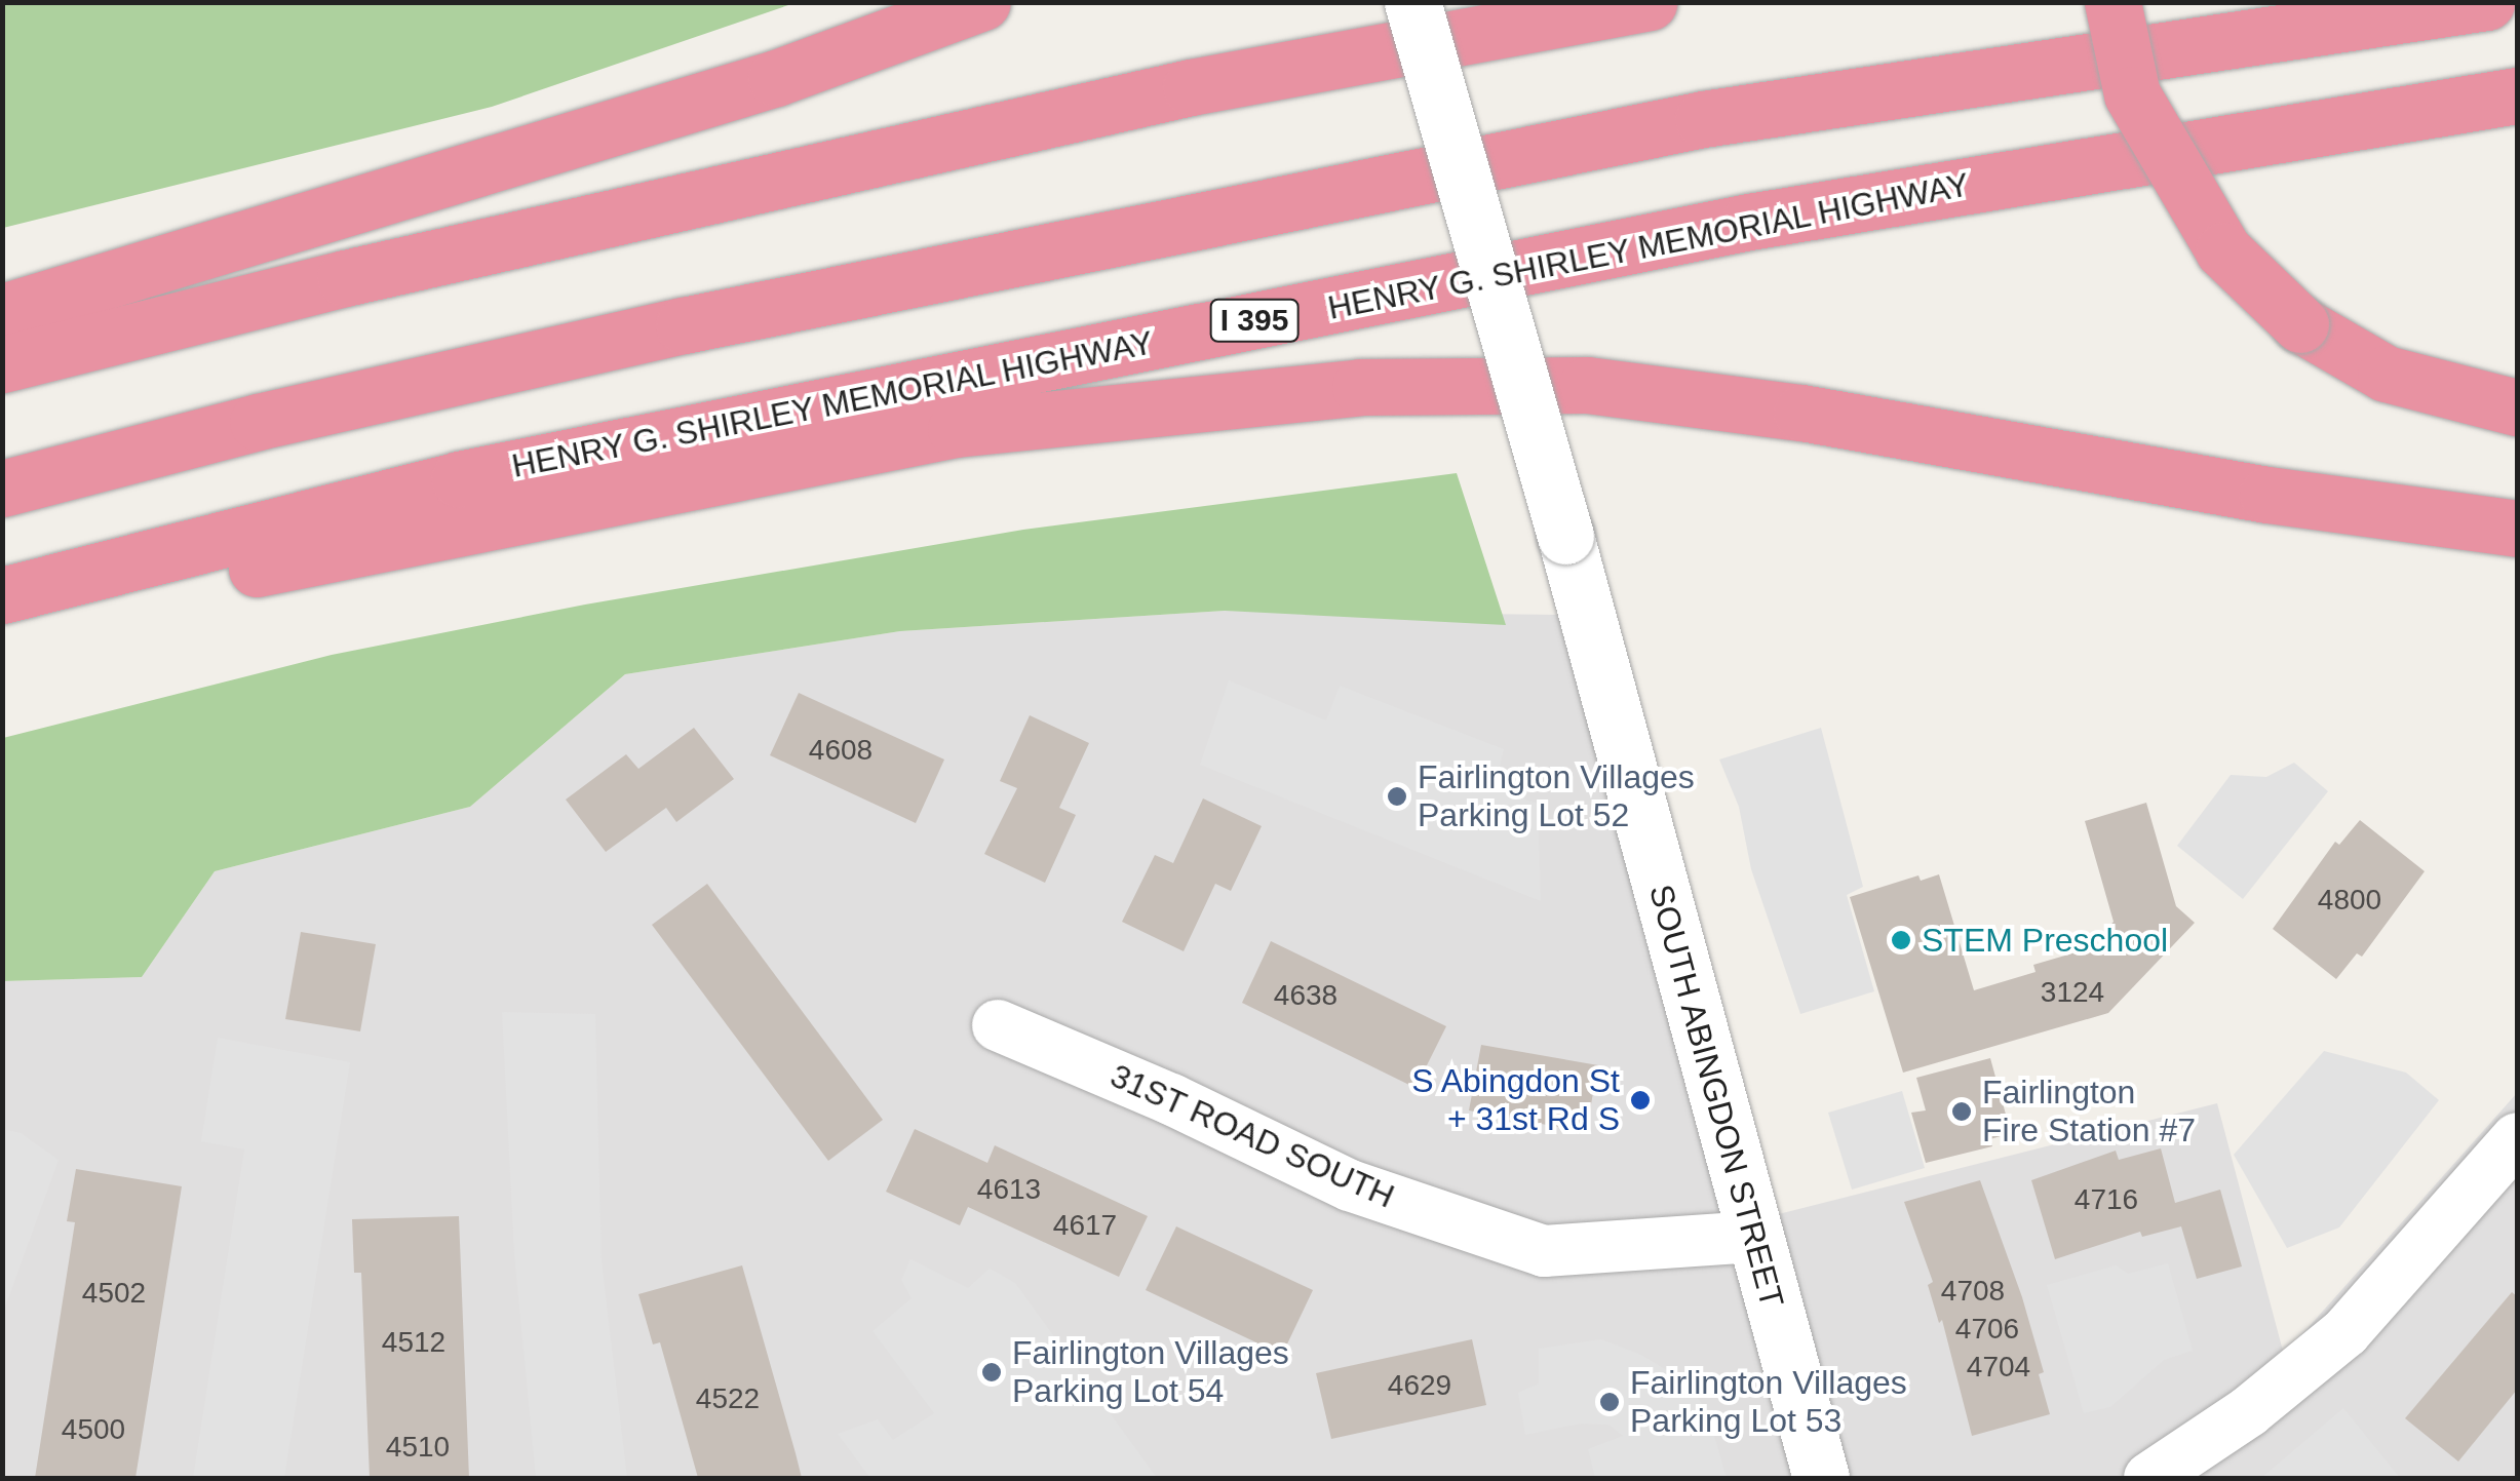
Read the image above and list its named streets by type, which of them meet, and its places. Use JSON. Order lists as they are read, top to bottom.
{
  "streets": {
    "highway": ["HENRY G. SHIRLEY MEMORIAL HIGHWAY", "I 395"],
    "street": ["SOUTH ABINGDON STREET", "31ST ROAD SOUTH"]
  },
  "crossings": [
    ["SOUTH ABINGDON STREET", "31ST ROAD SOUTH"]
  ],
  "places": [
    "Fairlington Villages Parking Lot 52",
    "STEM Preschool",
    "S Abingdon St + 31st Rd S",
    "Fairlington Fire Station #7",
    "Fairlington Villages Parking Lot 54",
    "Fairlington Villages Parking Lot 53"
  ],
  "house_numbers": [
    "4608",
    "4800",
    "3124",
    "4638",
    "4613",
    "4716",
    "4617",
    "4708",
    "4502",
    "4706",
    "4512",
    "4704",
    "4629",
    "4522",
    "4500",
    "4510"
  ]
}
